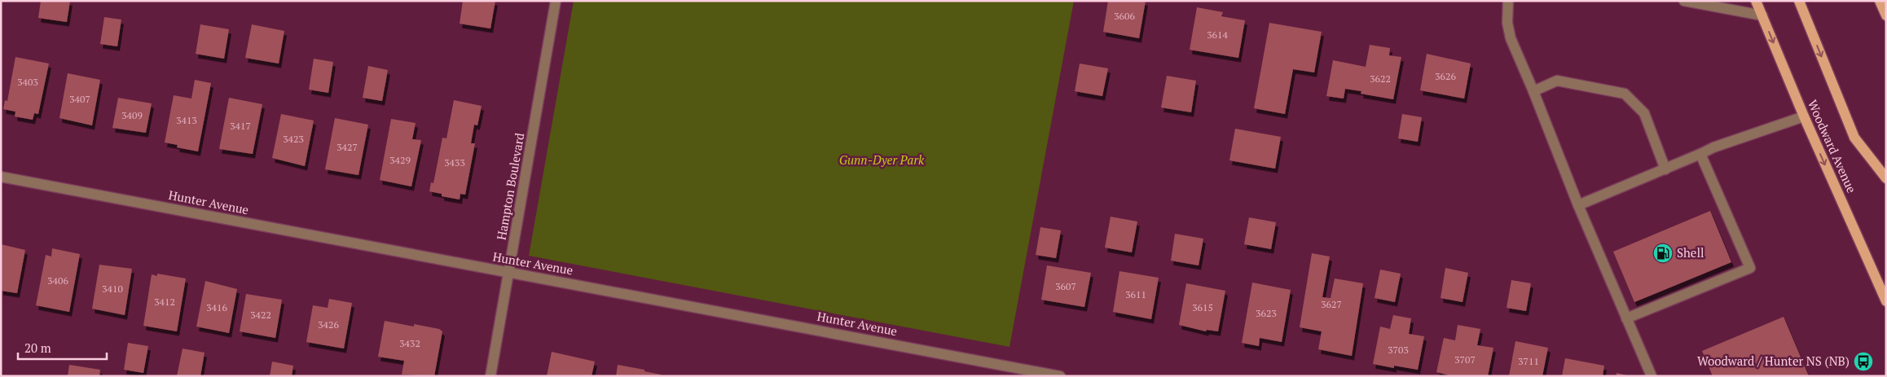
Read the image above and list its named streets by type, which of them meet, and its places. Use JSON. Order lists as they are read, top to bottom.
{
  "streets": {
    "main road": ["Woodward Avenue"],
    "street": ["Hampton Boulevard", "Hunter Avenue"]
  },
  "crossings": [
    ["Hampton Boulevard", "Hunter Avenue"]
  ],
  "parks": ["Gunn-Dyer Park"],
  "places": {
    "fuel station": ["Shell"],
    "bus stop": ["Woodward / Hunter NS (NB)"]
  },
  "house_numbers": [
    "3606",
    "3614",
    "3626",
    "3622",
    "3403",
    "3407",
    "3409",
    "3413",
    "3417",
    "3423",
    "3427",
    "3429",
    "3433",
    "3406",
    "3607",
    "3410",
    "3611",
    "3412",
    "3627",
    "3416",
    "3615",
    "3623",
    "3422",
    "3426",
    "3432",
    "3703",
    "3707",
    "3711"
  ],
  "scale_bar": "20 m"
}
